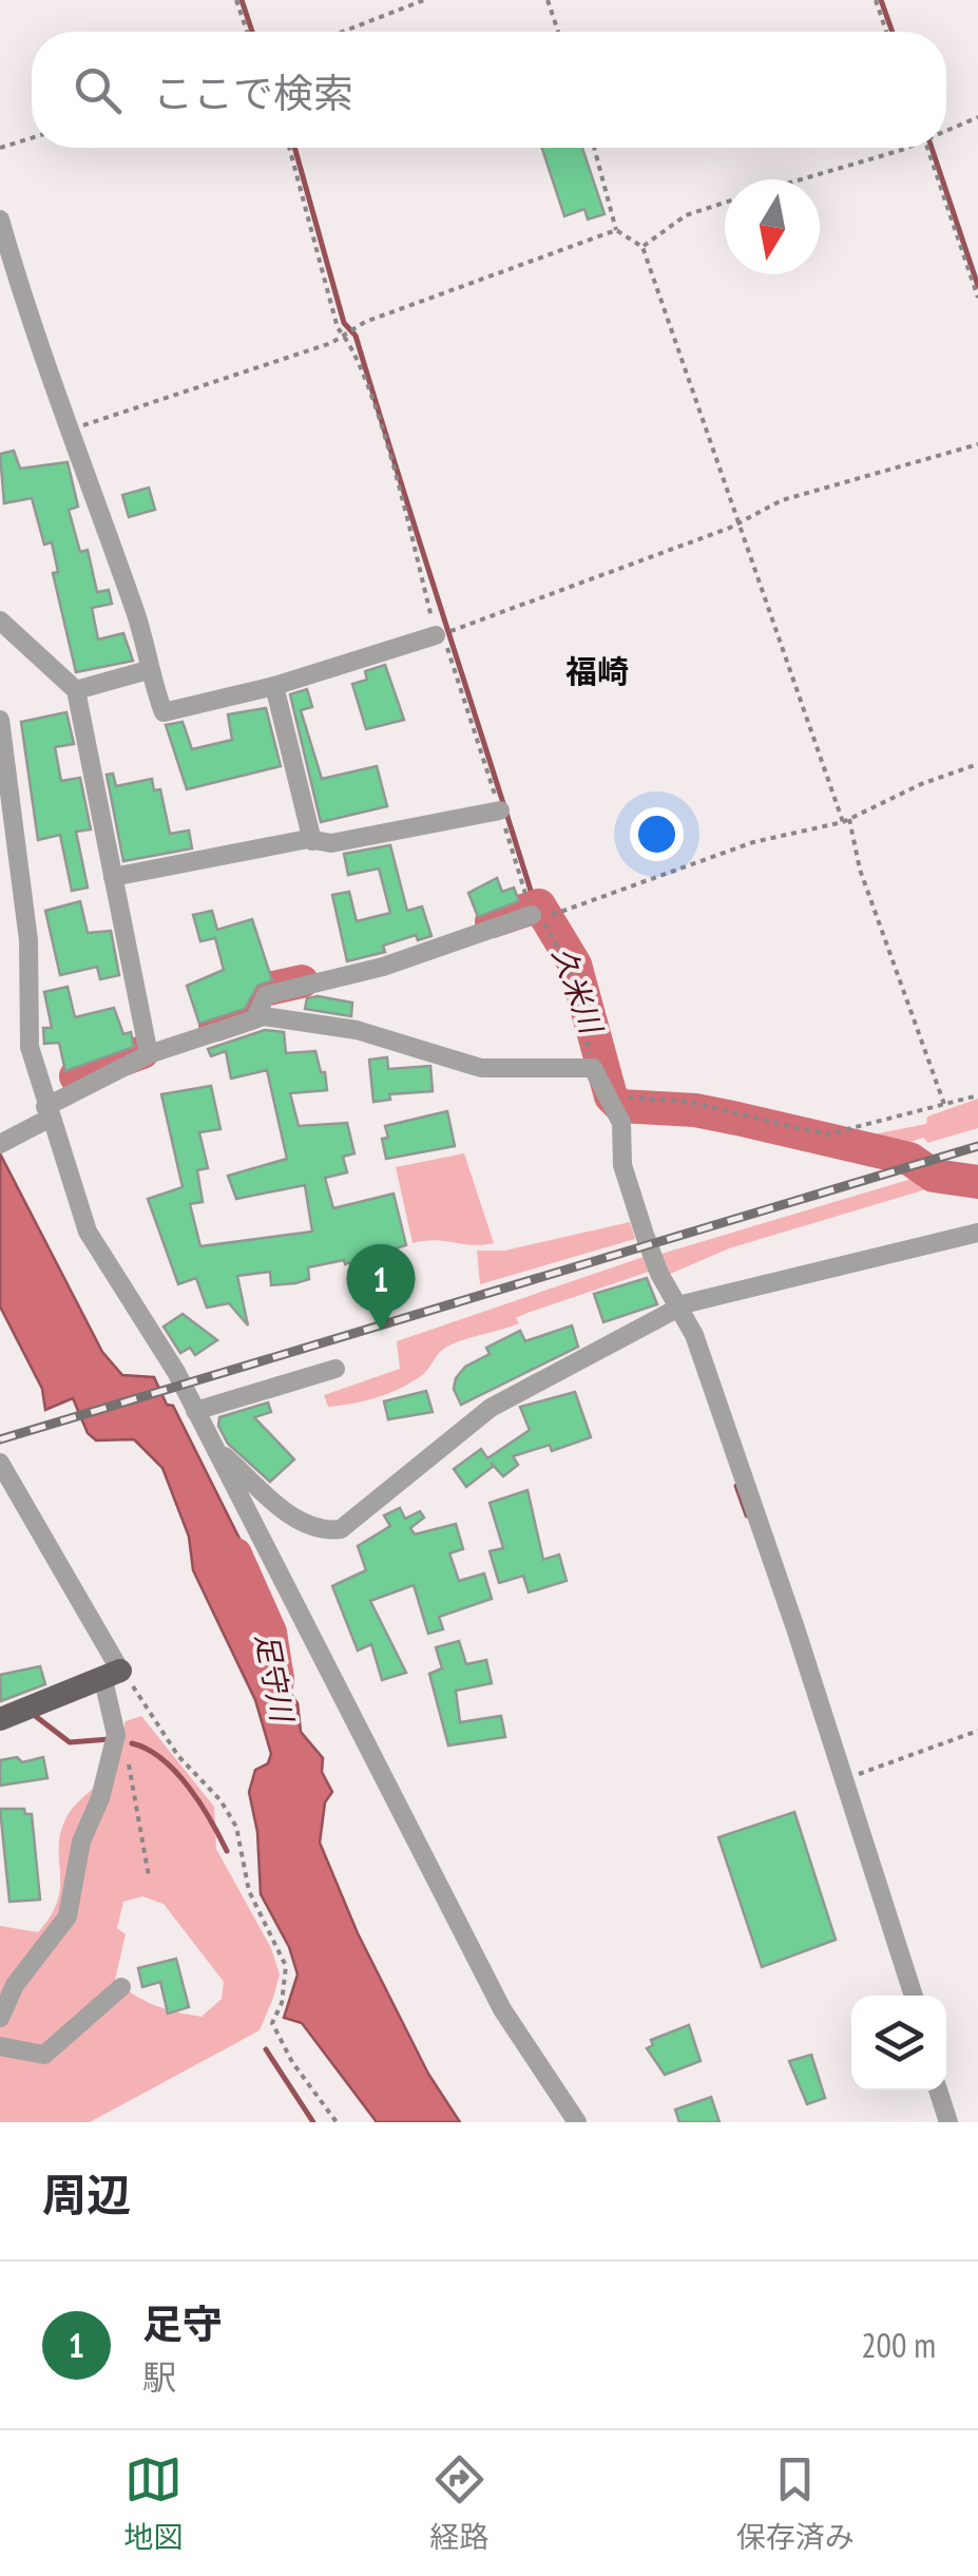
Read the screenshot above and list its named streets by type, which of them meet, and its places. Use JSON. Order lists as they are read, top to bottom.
{
  "districts": ["福崎"],
  "water": ["久米川", "足守川"],
  "north": "bottom",
  "page": {
    "search": "ここで検索",
    "pins": "1",
    "heading": "周辺",
    "list": [
      {
        "mark": "1",
        "name": "足守",
        "note": "駅",
        "value": "200 m"
      }
    ],
    "nav": ["地図", "経路", "保存済み"]
  }
}
